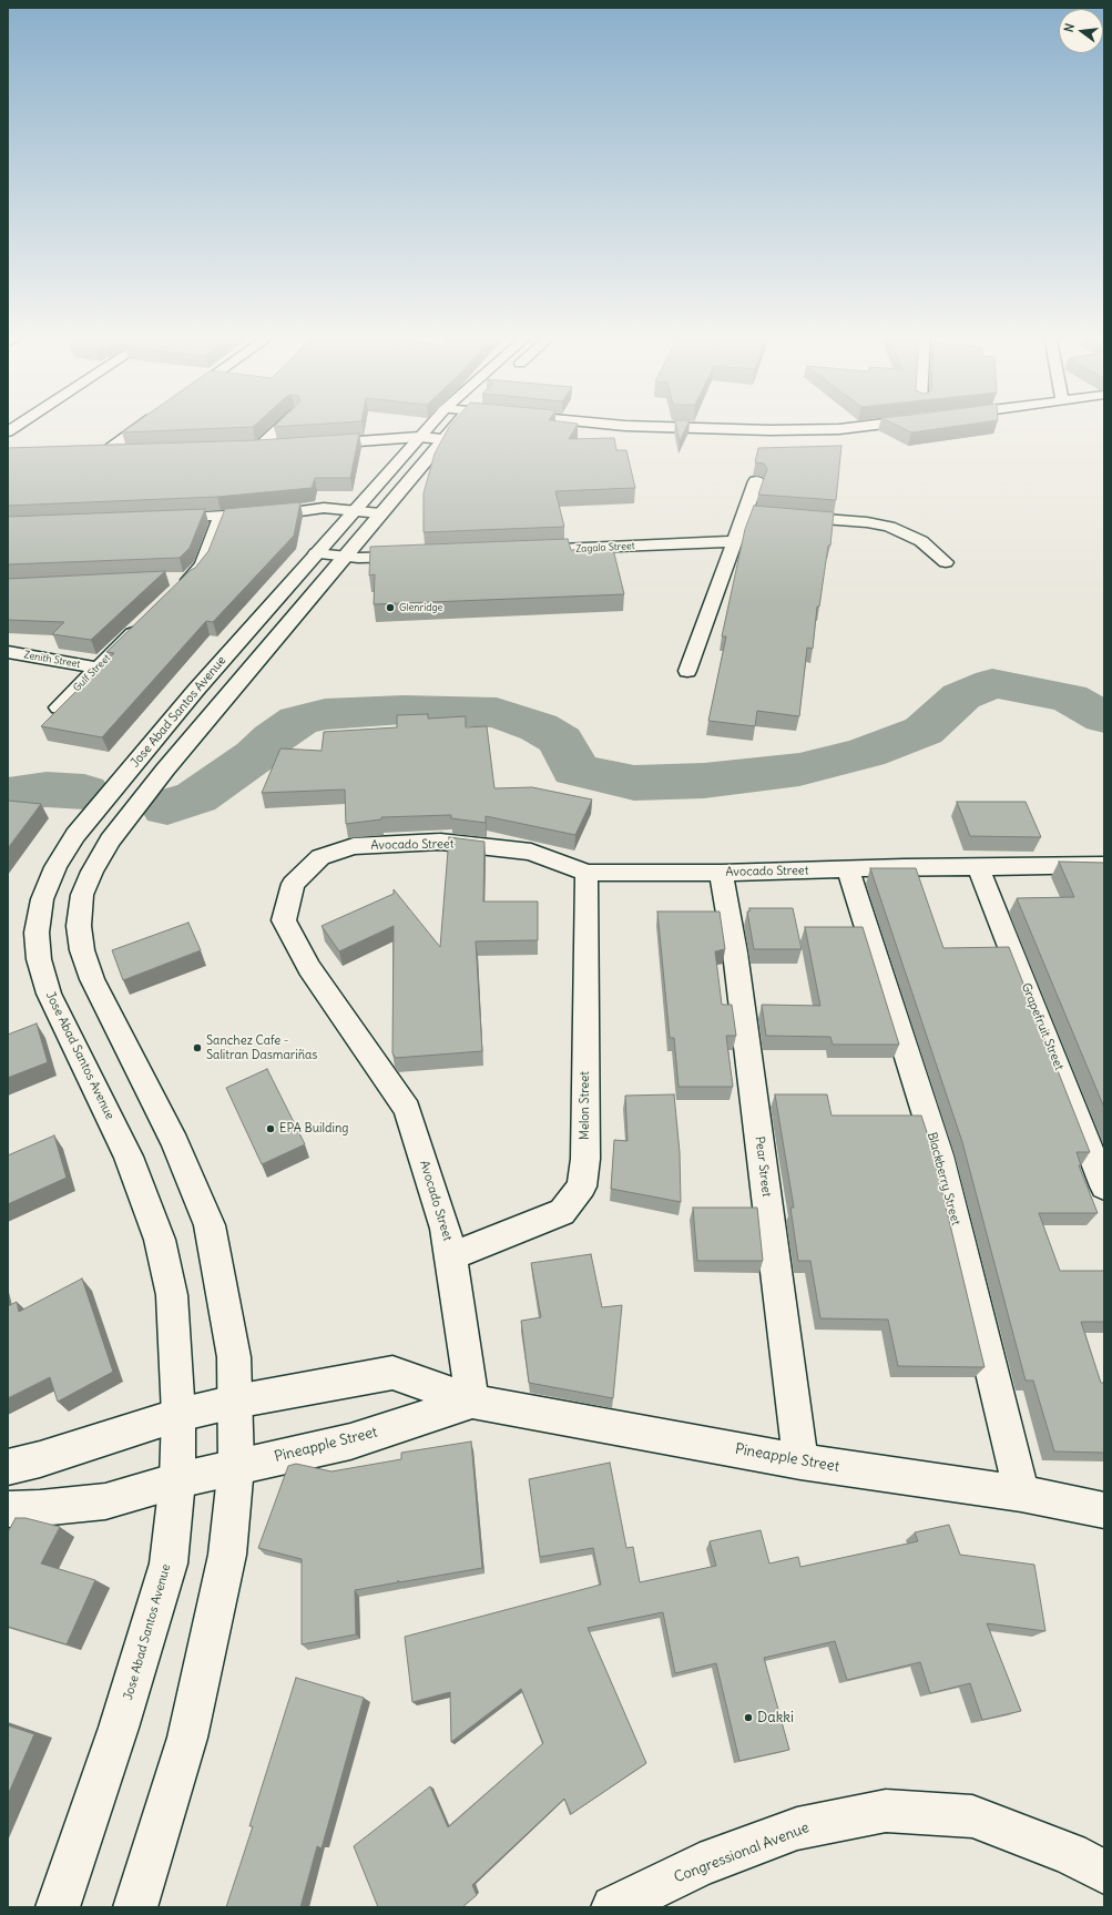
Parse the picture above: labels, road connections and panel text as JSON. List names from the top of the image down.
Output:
{
  "streets": {
    "street": [
      "Zagala Street",
      "Zenith Street",
      "Gulf Street",
      "Jose Abad Santos Avenue",
      "Avocado Street",
      "Grapefruit Street",
      "Melon Street",
      "Pear Street",
      "Blackberry Street",
      "Pineapple Street",
      "Congressional Avenue"
    ]
  },
  "crossings": [
    ["Zenith Street", "Gulf Street"],
    ["Jose Abad Santos Avenue", "Pineapple Street"],
    ["Avocado Street", "Grapefruit Street"],
    ["Avocado Street", "Melon Street"],
    ["Avocado Street", "Pear Street"],
    ["Avocado Street", "Blackberry Street"],
    ["Avocado Street", "Pineapple Street"],
    ["Pear Street", "Pineapple Street"],
    ["Blackberry Street", "Pineapple Street"]
  ],
  "places": [
    "Glenridge",
    "Sanchez Cafe - Salitran Dasmariñas",
    "EPA Building",
    "Dakki"
  ],
  "north": "left"
}
